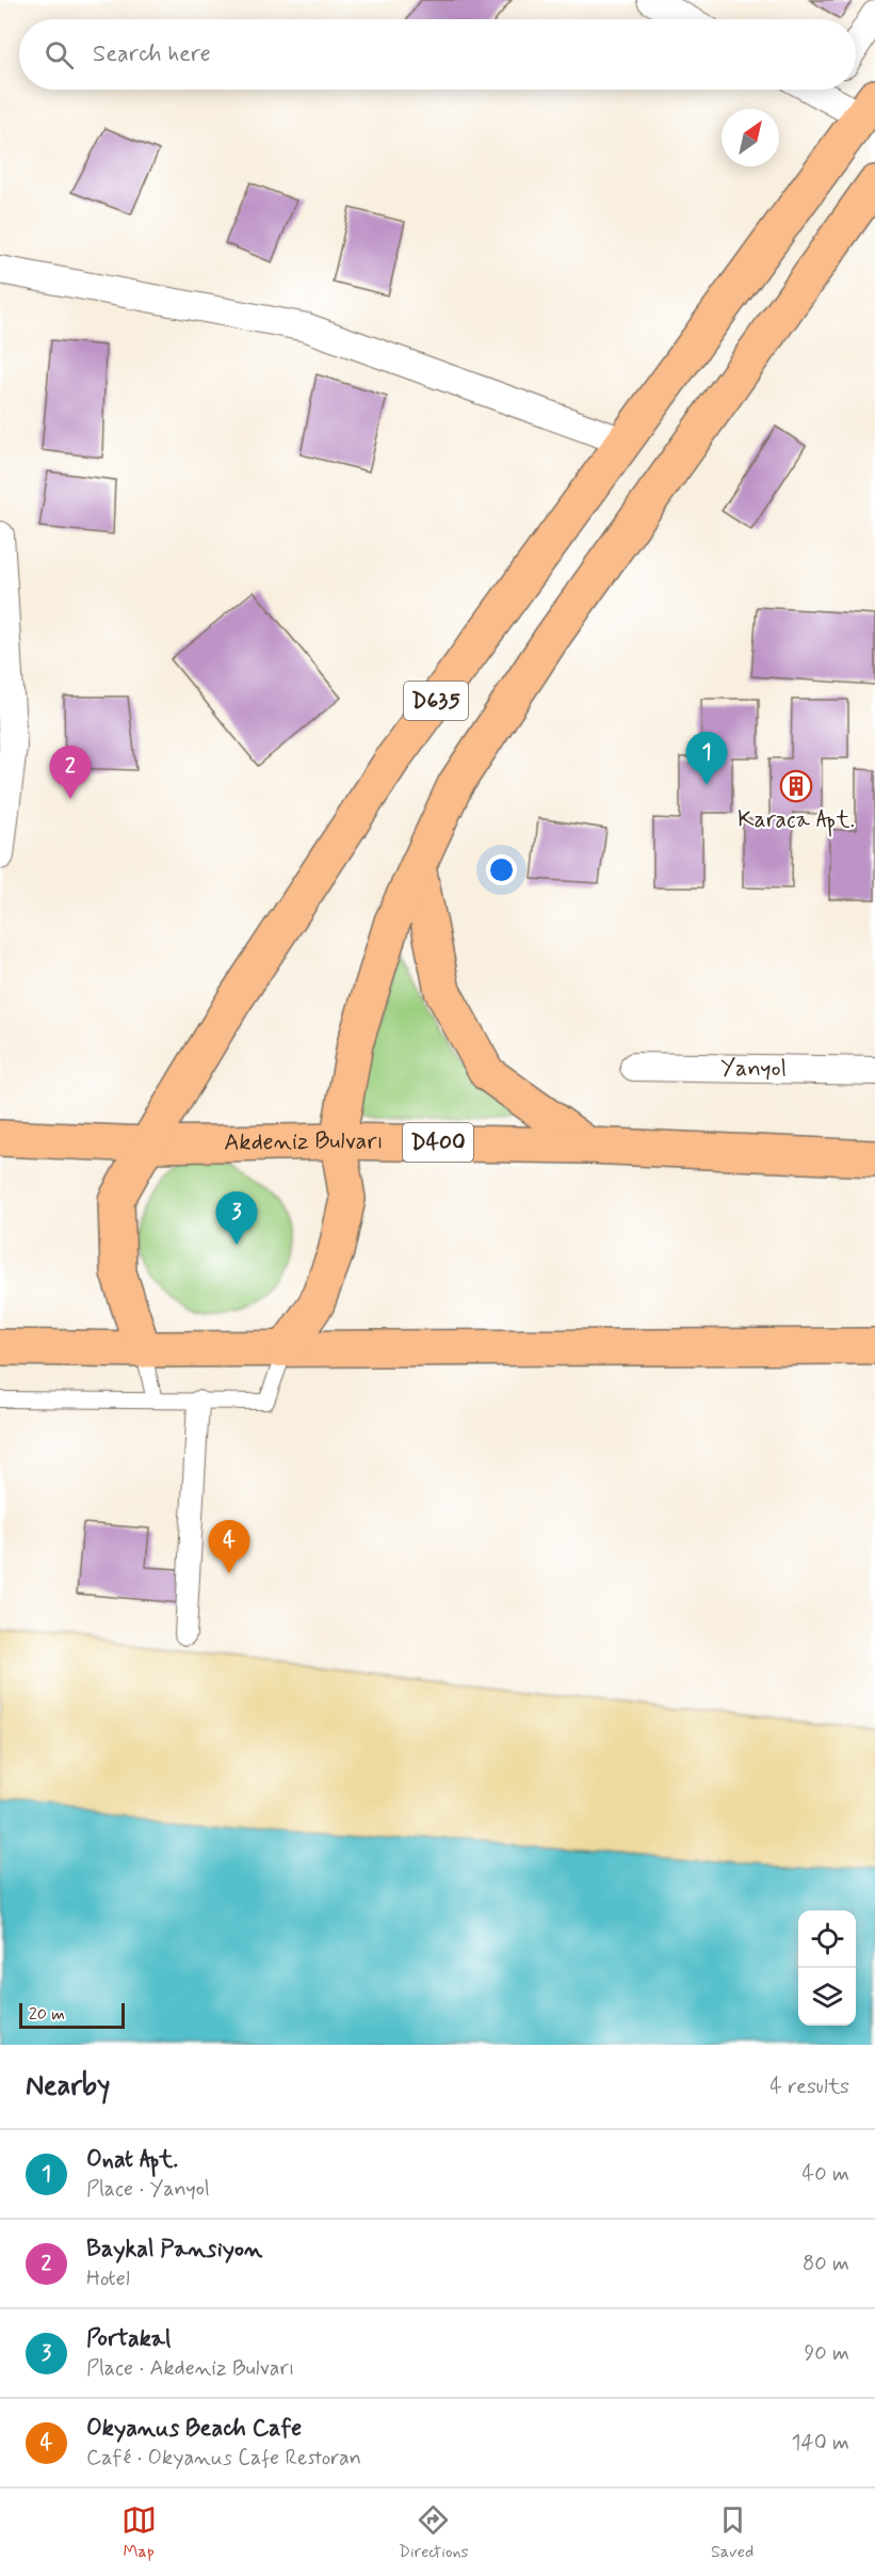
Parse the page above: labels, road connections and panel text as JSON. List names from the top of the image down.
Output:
{
  "streets": {
    "highway": ["D635", "Akdeniz Bulvarı", "D400"],
    "street": ["Yanyol"]
  },
  "crossings": [
    ["D635", "Akdeniz Bulvarı"]
  ],
  "places": {
    "building": ["Karaca Apt."]
  },
  "scale_bar": "20 m",
  "north": "top right",
  "page": {
    "search": "Search here",
    "pins": [
      "1",
      "2",
      "3",
      "4"
    ],
    "scale": "20 m",
    "heading": ["Nearby", "4 results"],
    "list": [
      {
        "mark": "1",
        "name": "Onat Apt.",
        "note": "Place · Yanyol",
        "value": "40 m"
      },
      {
        "mark": "2",
        "name": "Baykal Pansiyon",
        "note": "Hotel",
        "value": "80 m"
      },
      {
        "mark": "3",
        "name": "Portakal",
        "note": "Place · Akdeniz Bulvarı",
        "value": "90 m"
      },
      {
        "mark": "4",
        "name": "Okyanus Beach Cafe",
        "note": "Café · Okyanus Cafe Restoran",
        "value": "140 m"
      }
    ],
    "nav": ["Map", "Directions", "Saved"]
  }
}
